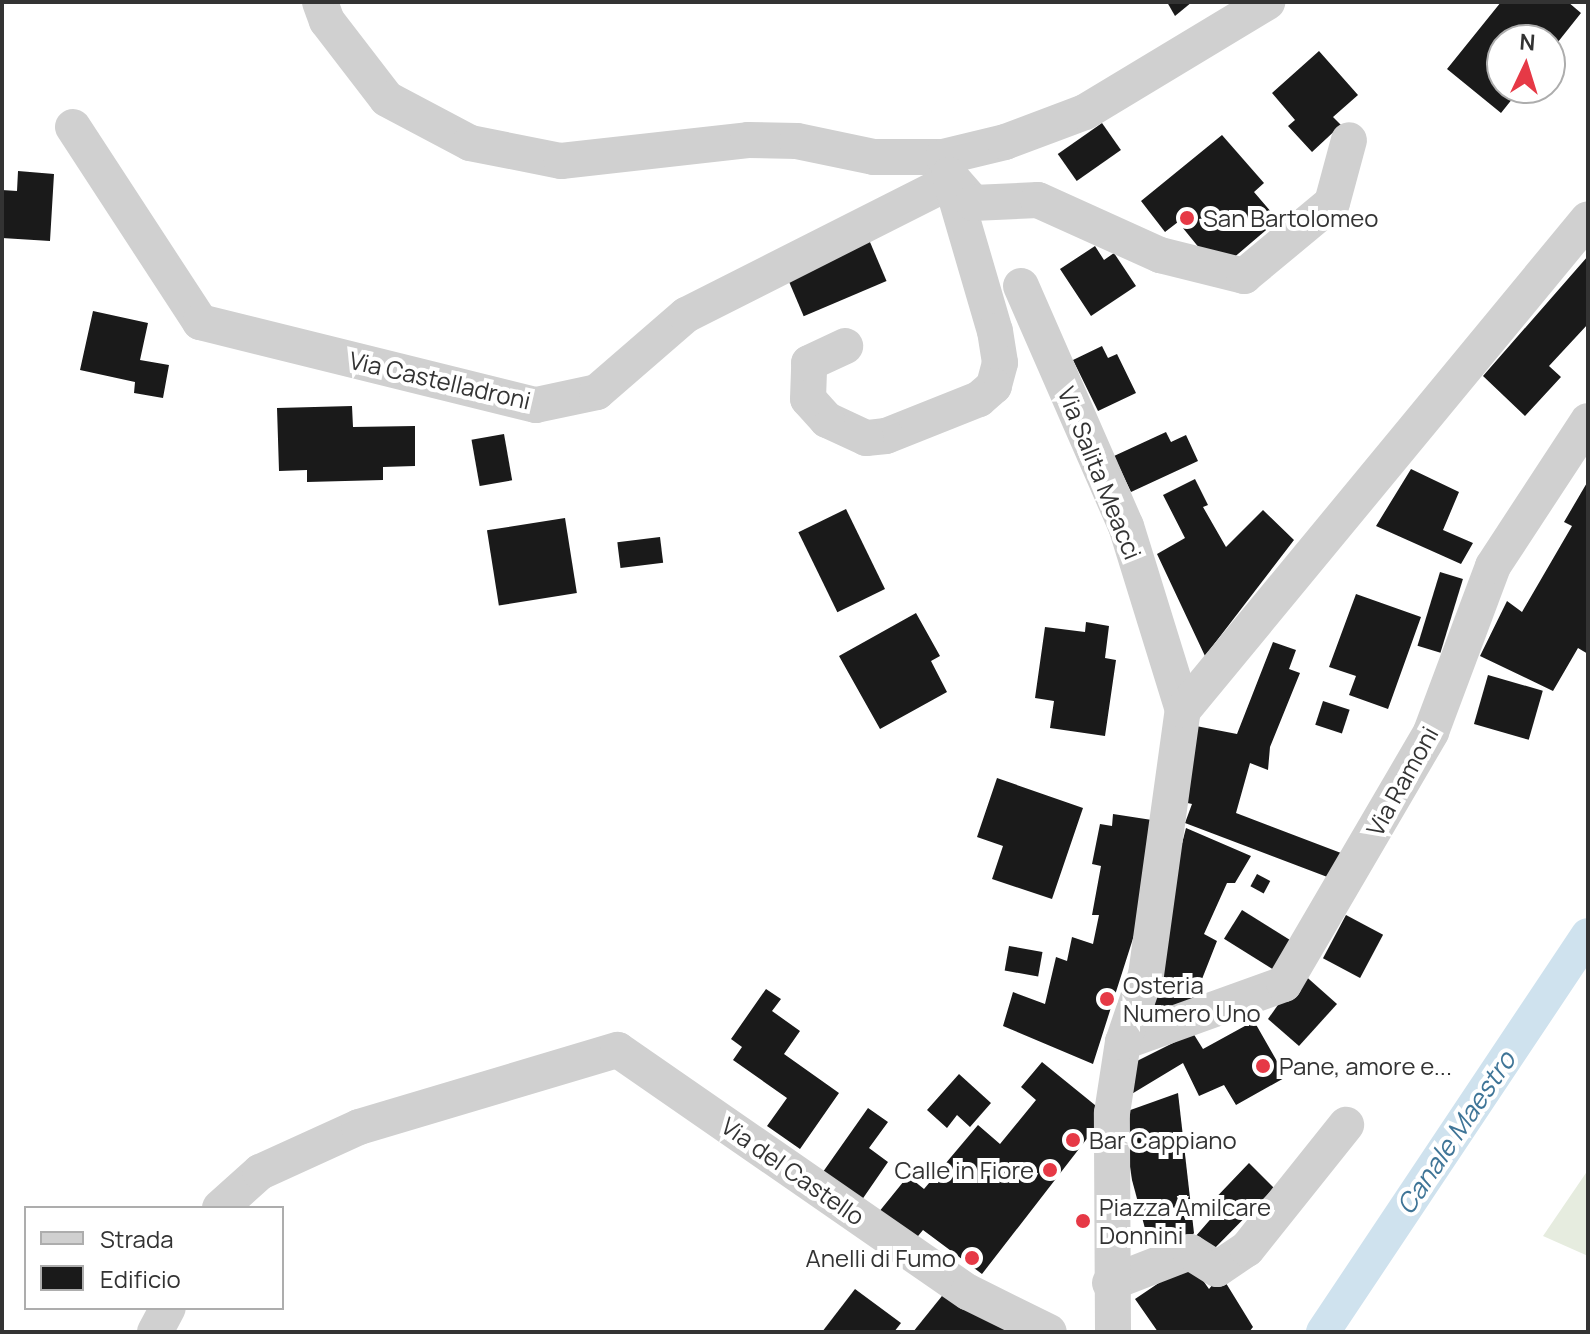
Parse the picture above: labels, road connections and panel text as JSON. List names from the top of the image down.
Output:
{
  "streets": {
    "street": [
      "Via Castelladroni",
      "Via Salita Meacci",
      "Via Ramoni",
      "Via del Castello"
    ]
  },
  "water": ["Canale Maestro"],
  "places": [
    "San Bartolomeo",
    "Osteria Numero Uno",
    "Pane, amore e...",
    "Bar Cappiano",
    "Calle in Fiore",
    "Piazza Amilcare Donnini",
    "Anelli di Fumo"
  ],
  "legend": ["Strada", "Edificio"],
  "north": "top"
}
